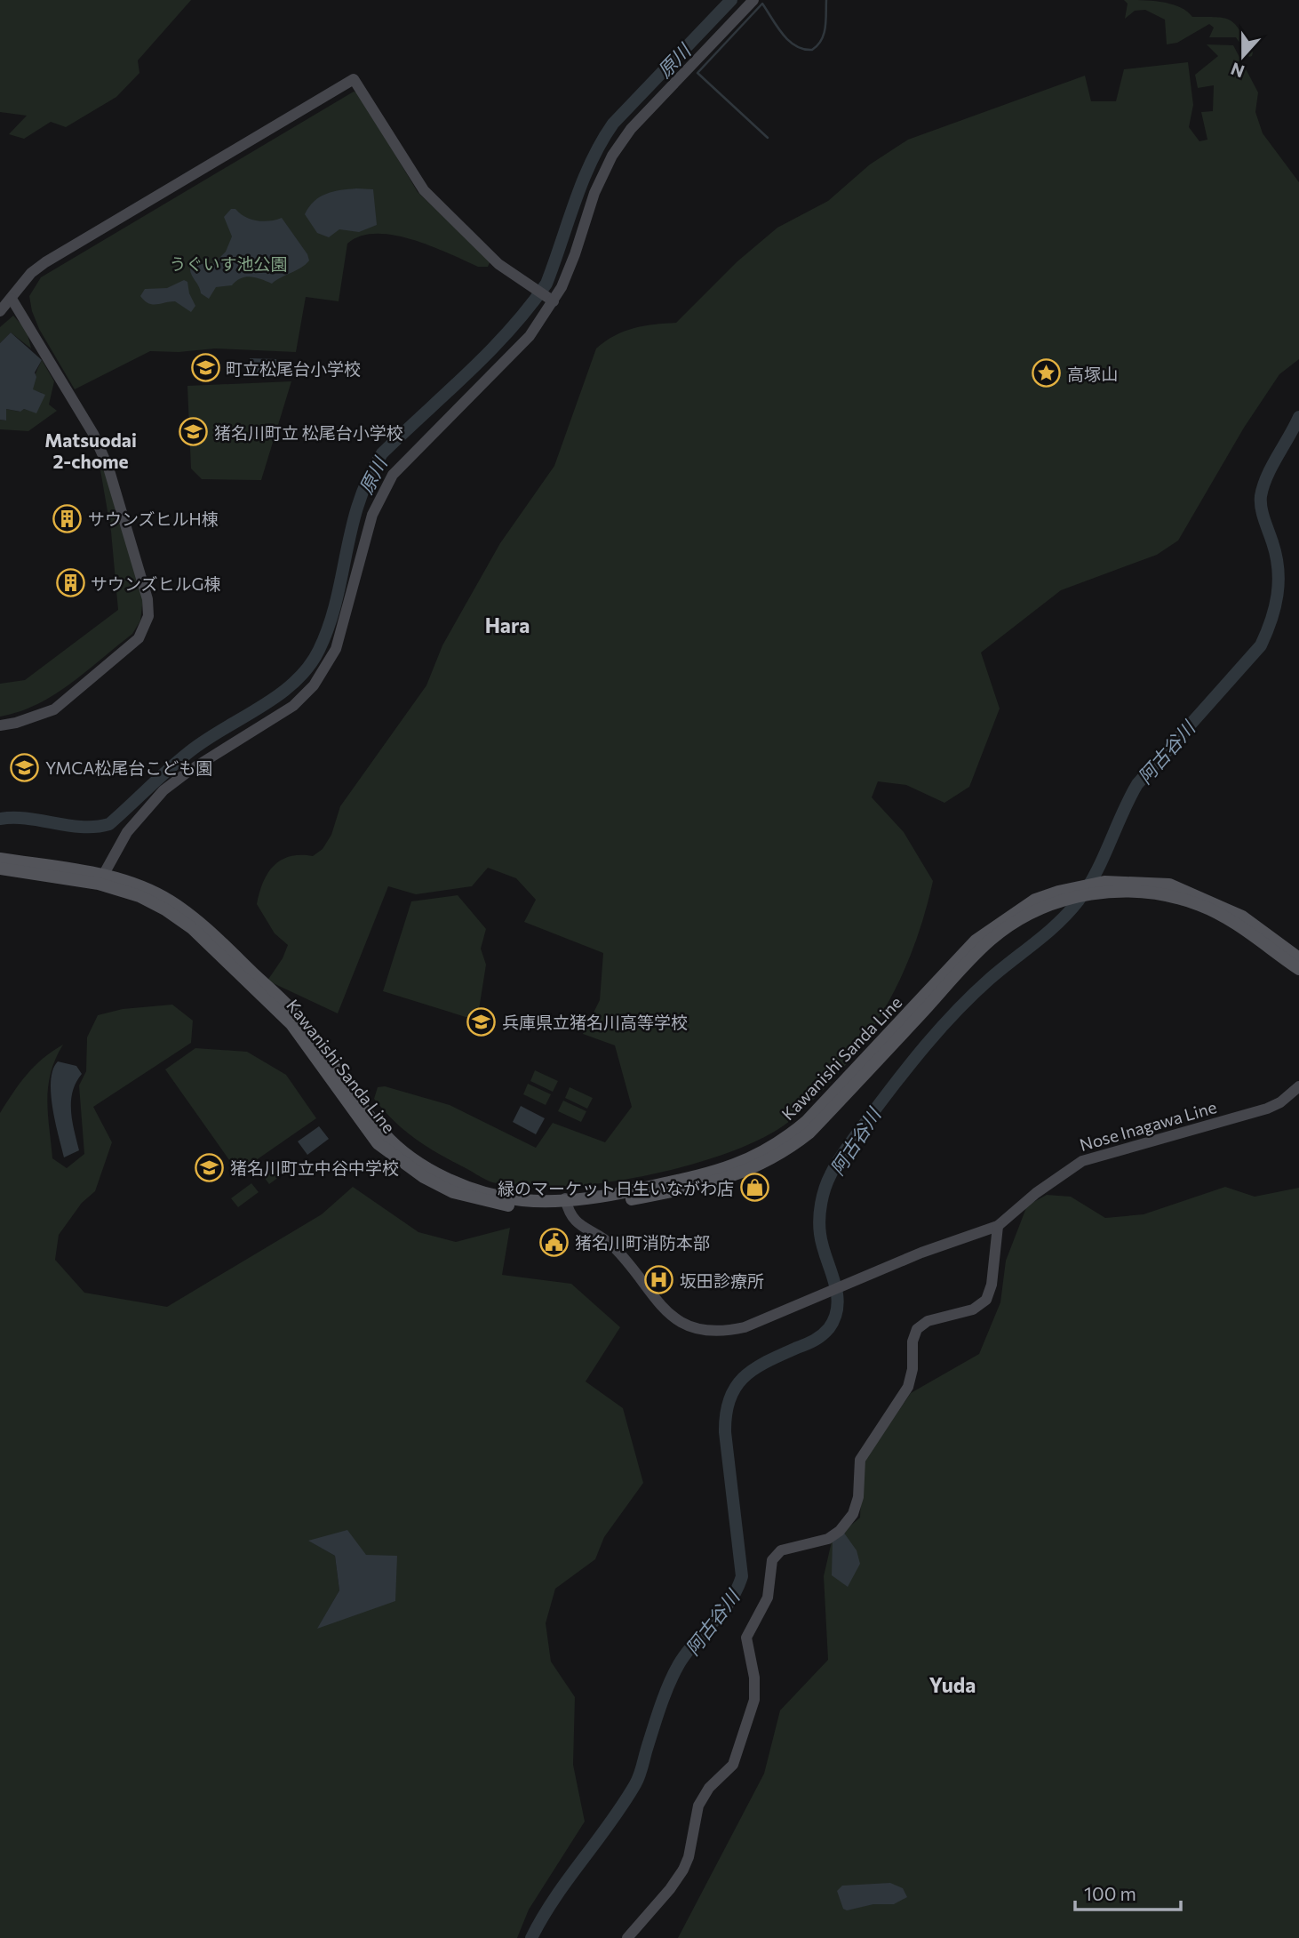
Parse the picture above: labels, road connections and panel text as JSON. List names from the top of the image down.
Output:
{
  "streets": {
    "main road": ["Kawanishi Sanda Line"],
    "street": ["Nose Inagawa Line"]
  },
  "districts": ["Matsuodai 2-chome", "Hara", "Yuda"],
  "water": ["原川", "阿古谷川"],
  "parks": ["うぐいす池公園"],
  "places": {
    "school or university": [
      "町立松尾台小学校",
      "猪名川町立 松尾台小学校",
      "YMCA松尾台こども園",
      "兵庫県立猪名川高等学校",
      "猪名川町立中谷中学校"
    ],
    "place": ["高塚山"],
    "building": ["サウンズヒルH棟", "サウンズヒルG棟"],
    "shop": ["緑のマーケット日生いながわ店"],
    "public building": ["猪名川町消防本部"],
    "hospital": ["坂田診療所"]
  },
  "scale_bar": "100 m",
  "north": "bottom"
}
